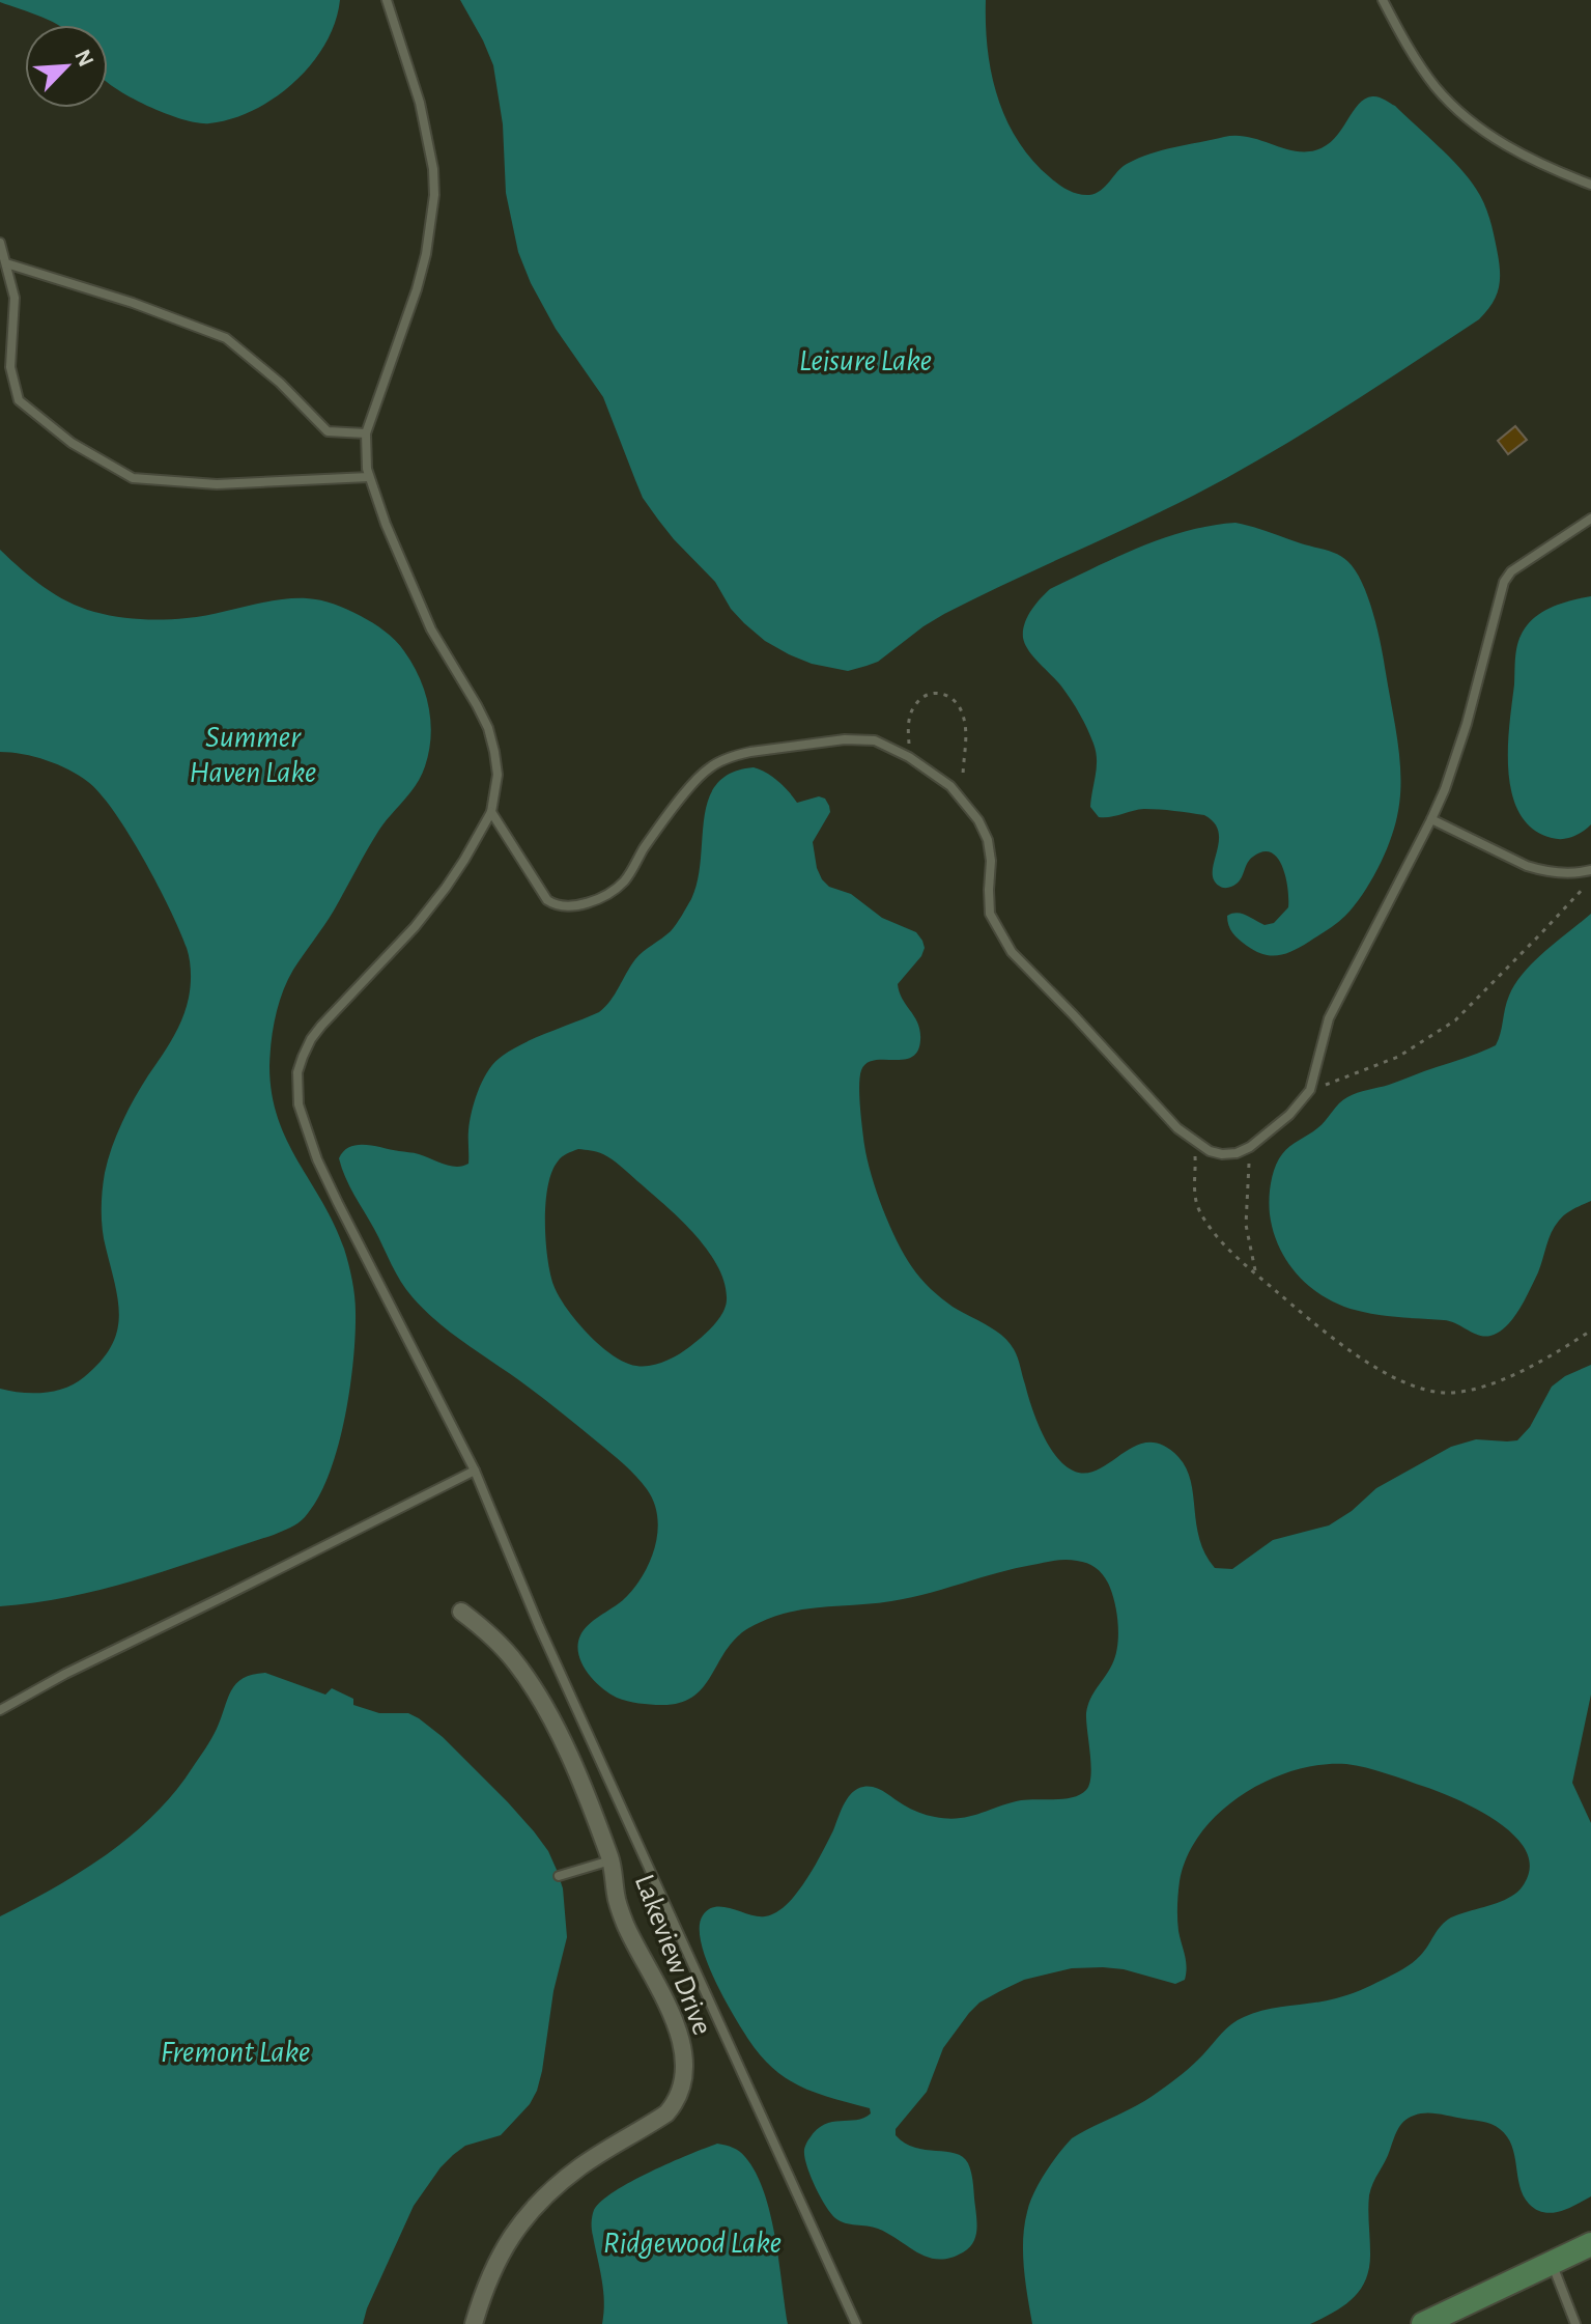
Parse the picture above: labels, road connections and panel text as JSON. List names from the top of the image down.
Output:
{
  "streets": {
    "street": ["Lakeview Drive"]
  },
  "water": [
    "Leisure Lake",
    "Summer Haven Lake",
    "Fremont Lake",
    "Ridgewood Lake"
  ],
  "north": "top right"
}
